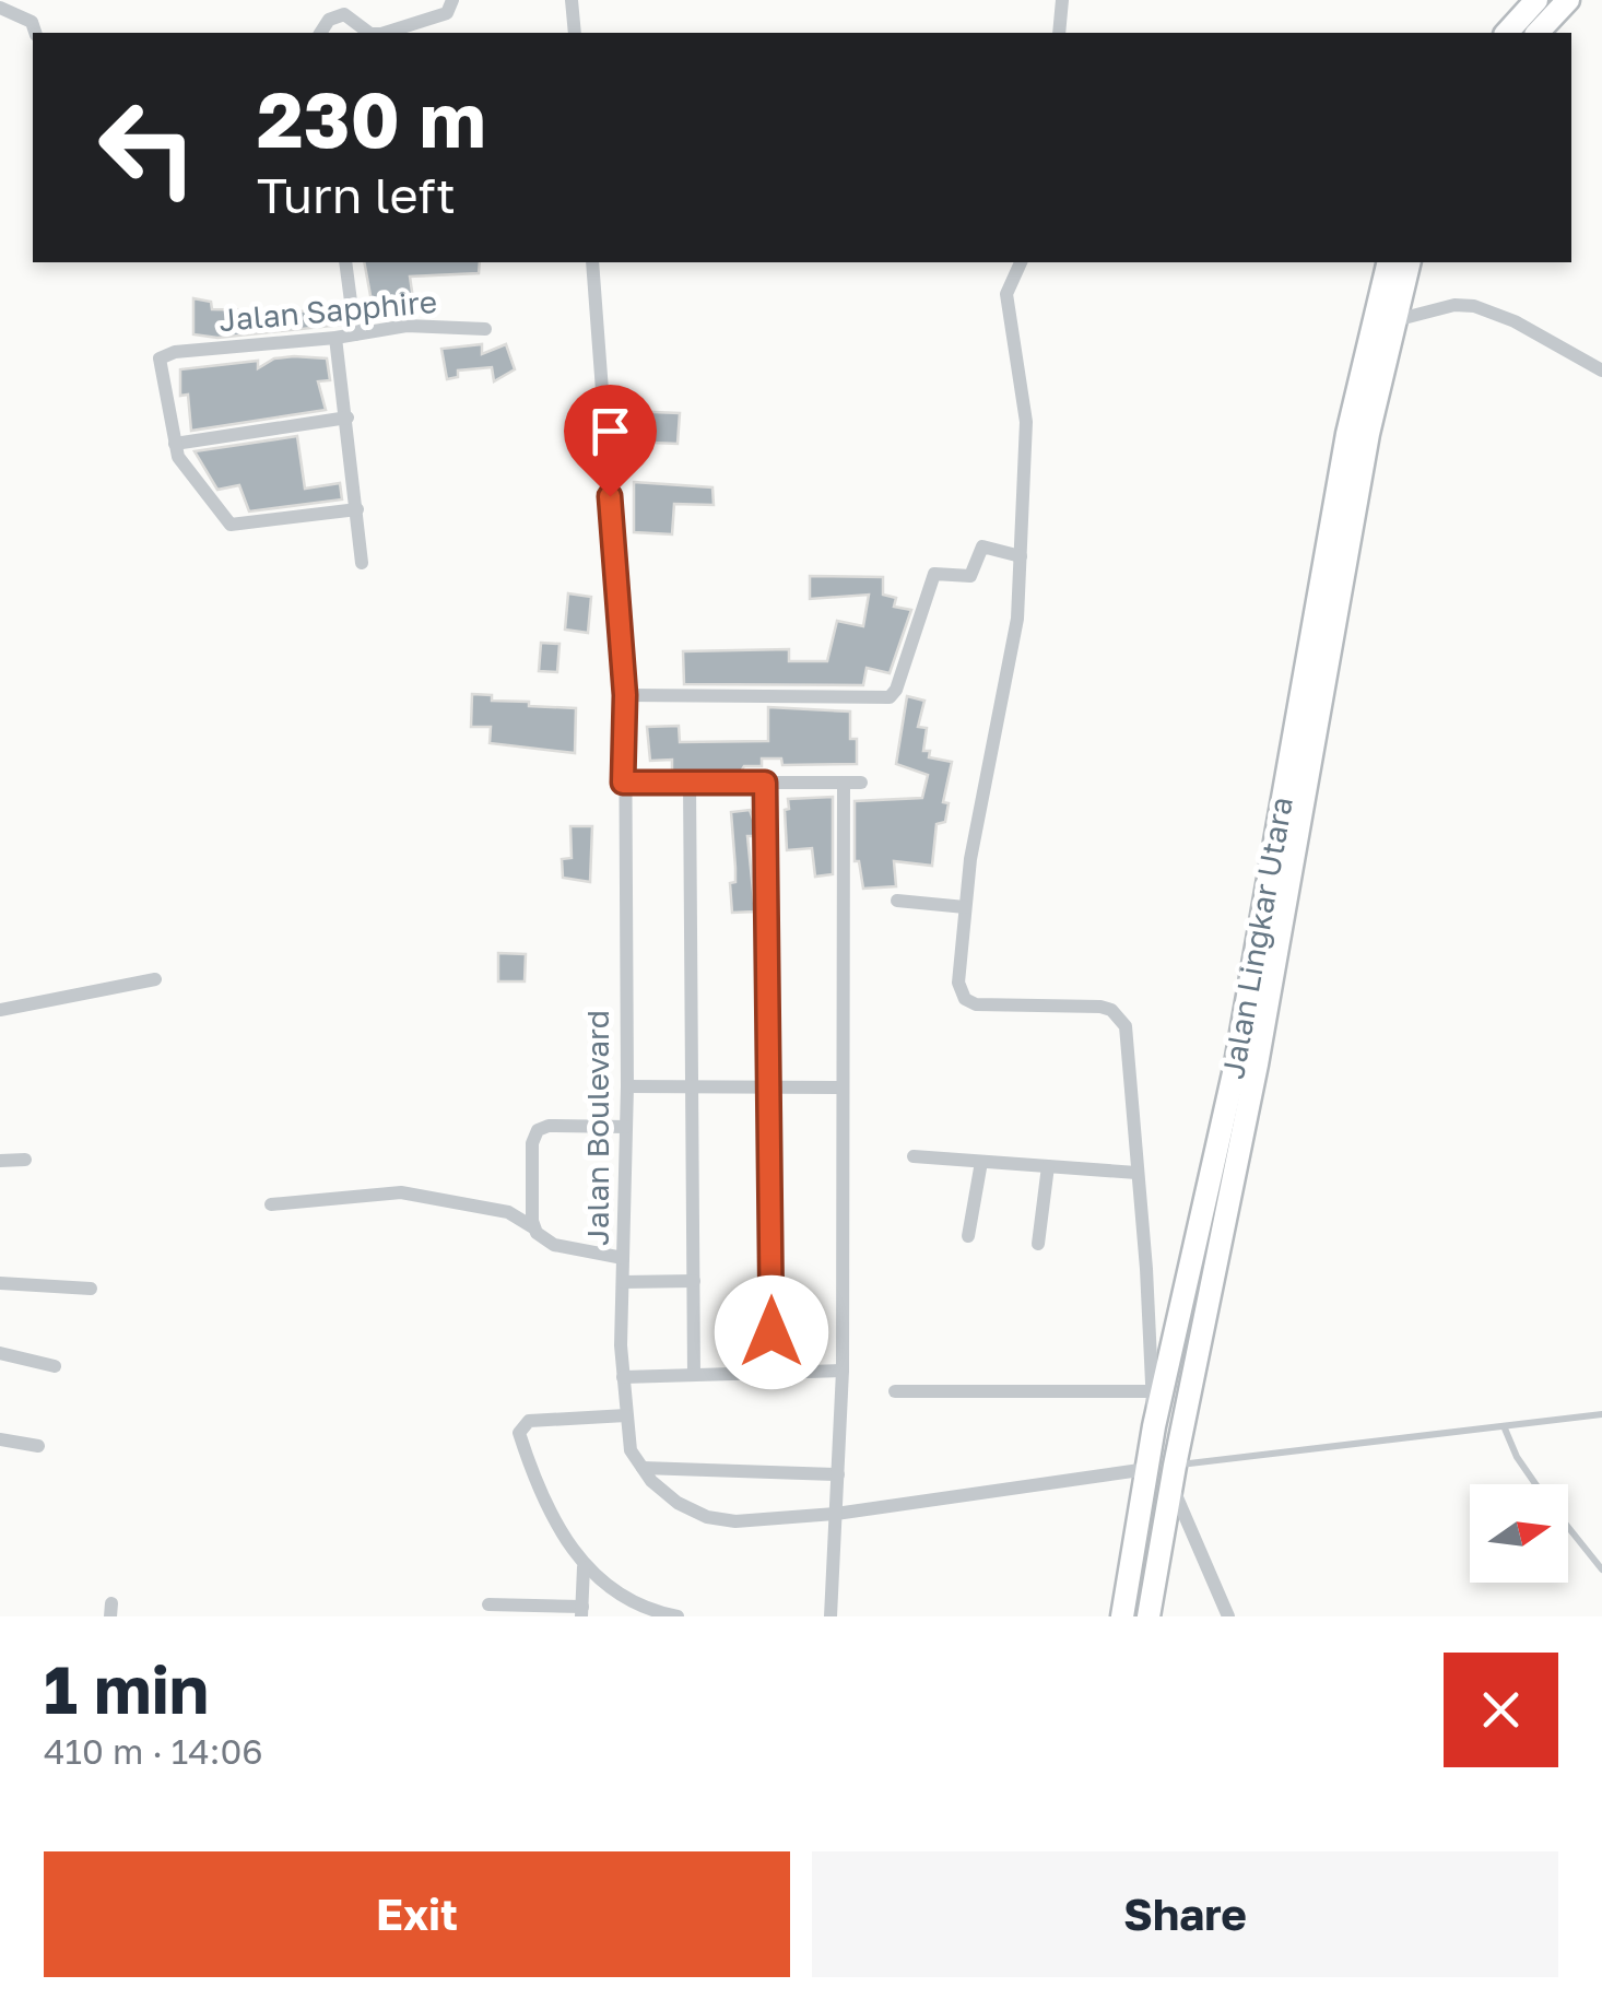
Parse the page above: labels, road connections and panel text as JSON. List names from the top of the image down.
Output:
{
  "streets": {
    "main road": ["Jalan Lingkar Utara"],
    "street": ["Jalan Sapphire", "Jalan Boulevard"]
  },
  "crossings": [
    ["Jalan Lingkar Utara", "Jalan Boulevard"]
  ],
  "north": "right",
  "page": {
    "turn": ["230 m", "Turn left"],
    "heading": ["1 min", "410 m · 14:06"],
    "buttons": ["Exit", "Share"]
  }
}
